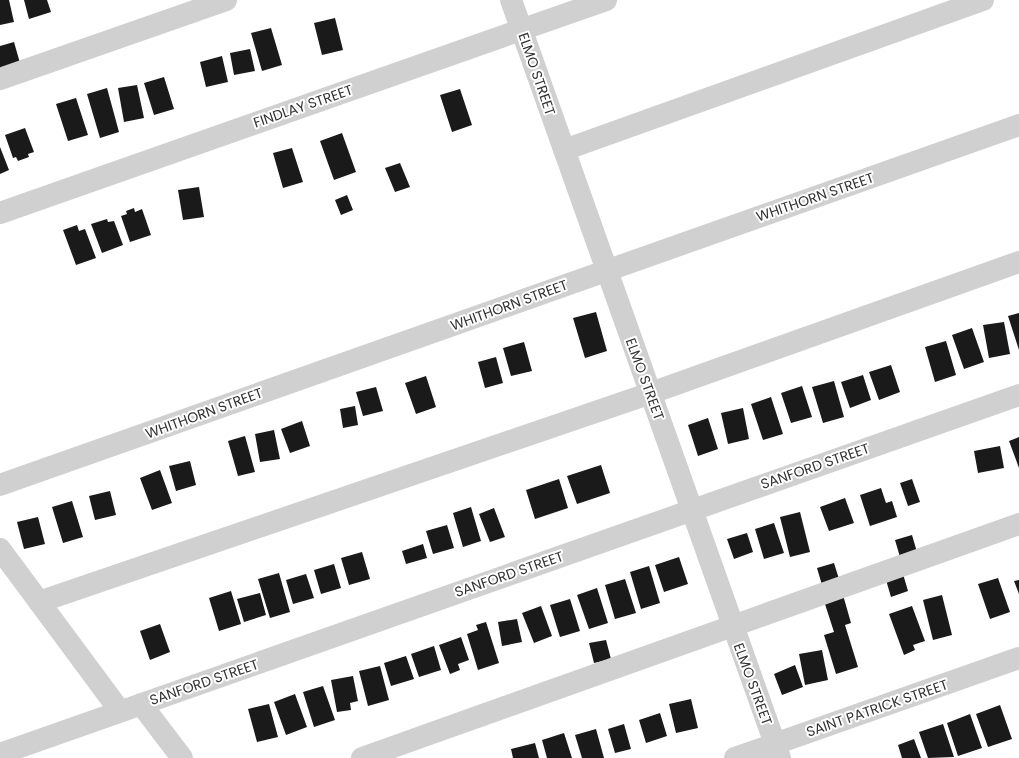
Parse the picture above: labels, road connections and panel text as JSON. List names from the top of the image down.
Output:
{
  "streets": {
    "street": [
      "ELMO STREET",
      "FINDLAY STREET",
      "WHITHORN STREET",
      "SANFORD STREET",
      "SAINT PATRICK STREET"
    ]
  },
  "crossings": [
    ["ELMO STREET", "FINDLAY STREET"],
    ["ELMO STREET", "WHITHORN STREET"],
    ["ELMO STREET", "SANFORD STREET"],
    ["ELMO STREET", "SAINT PATRICK STREET"]
  ]
}
